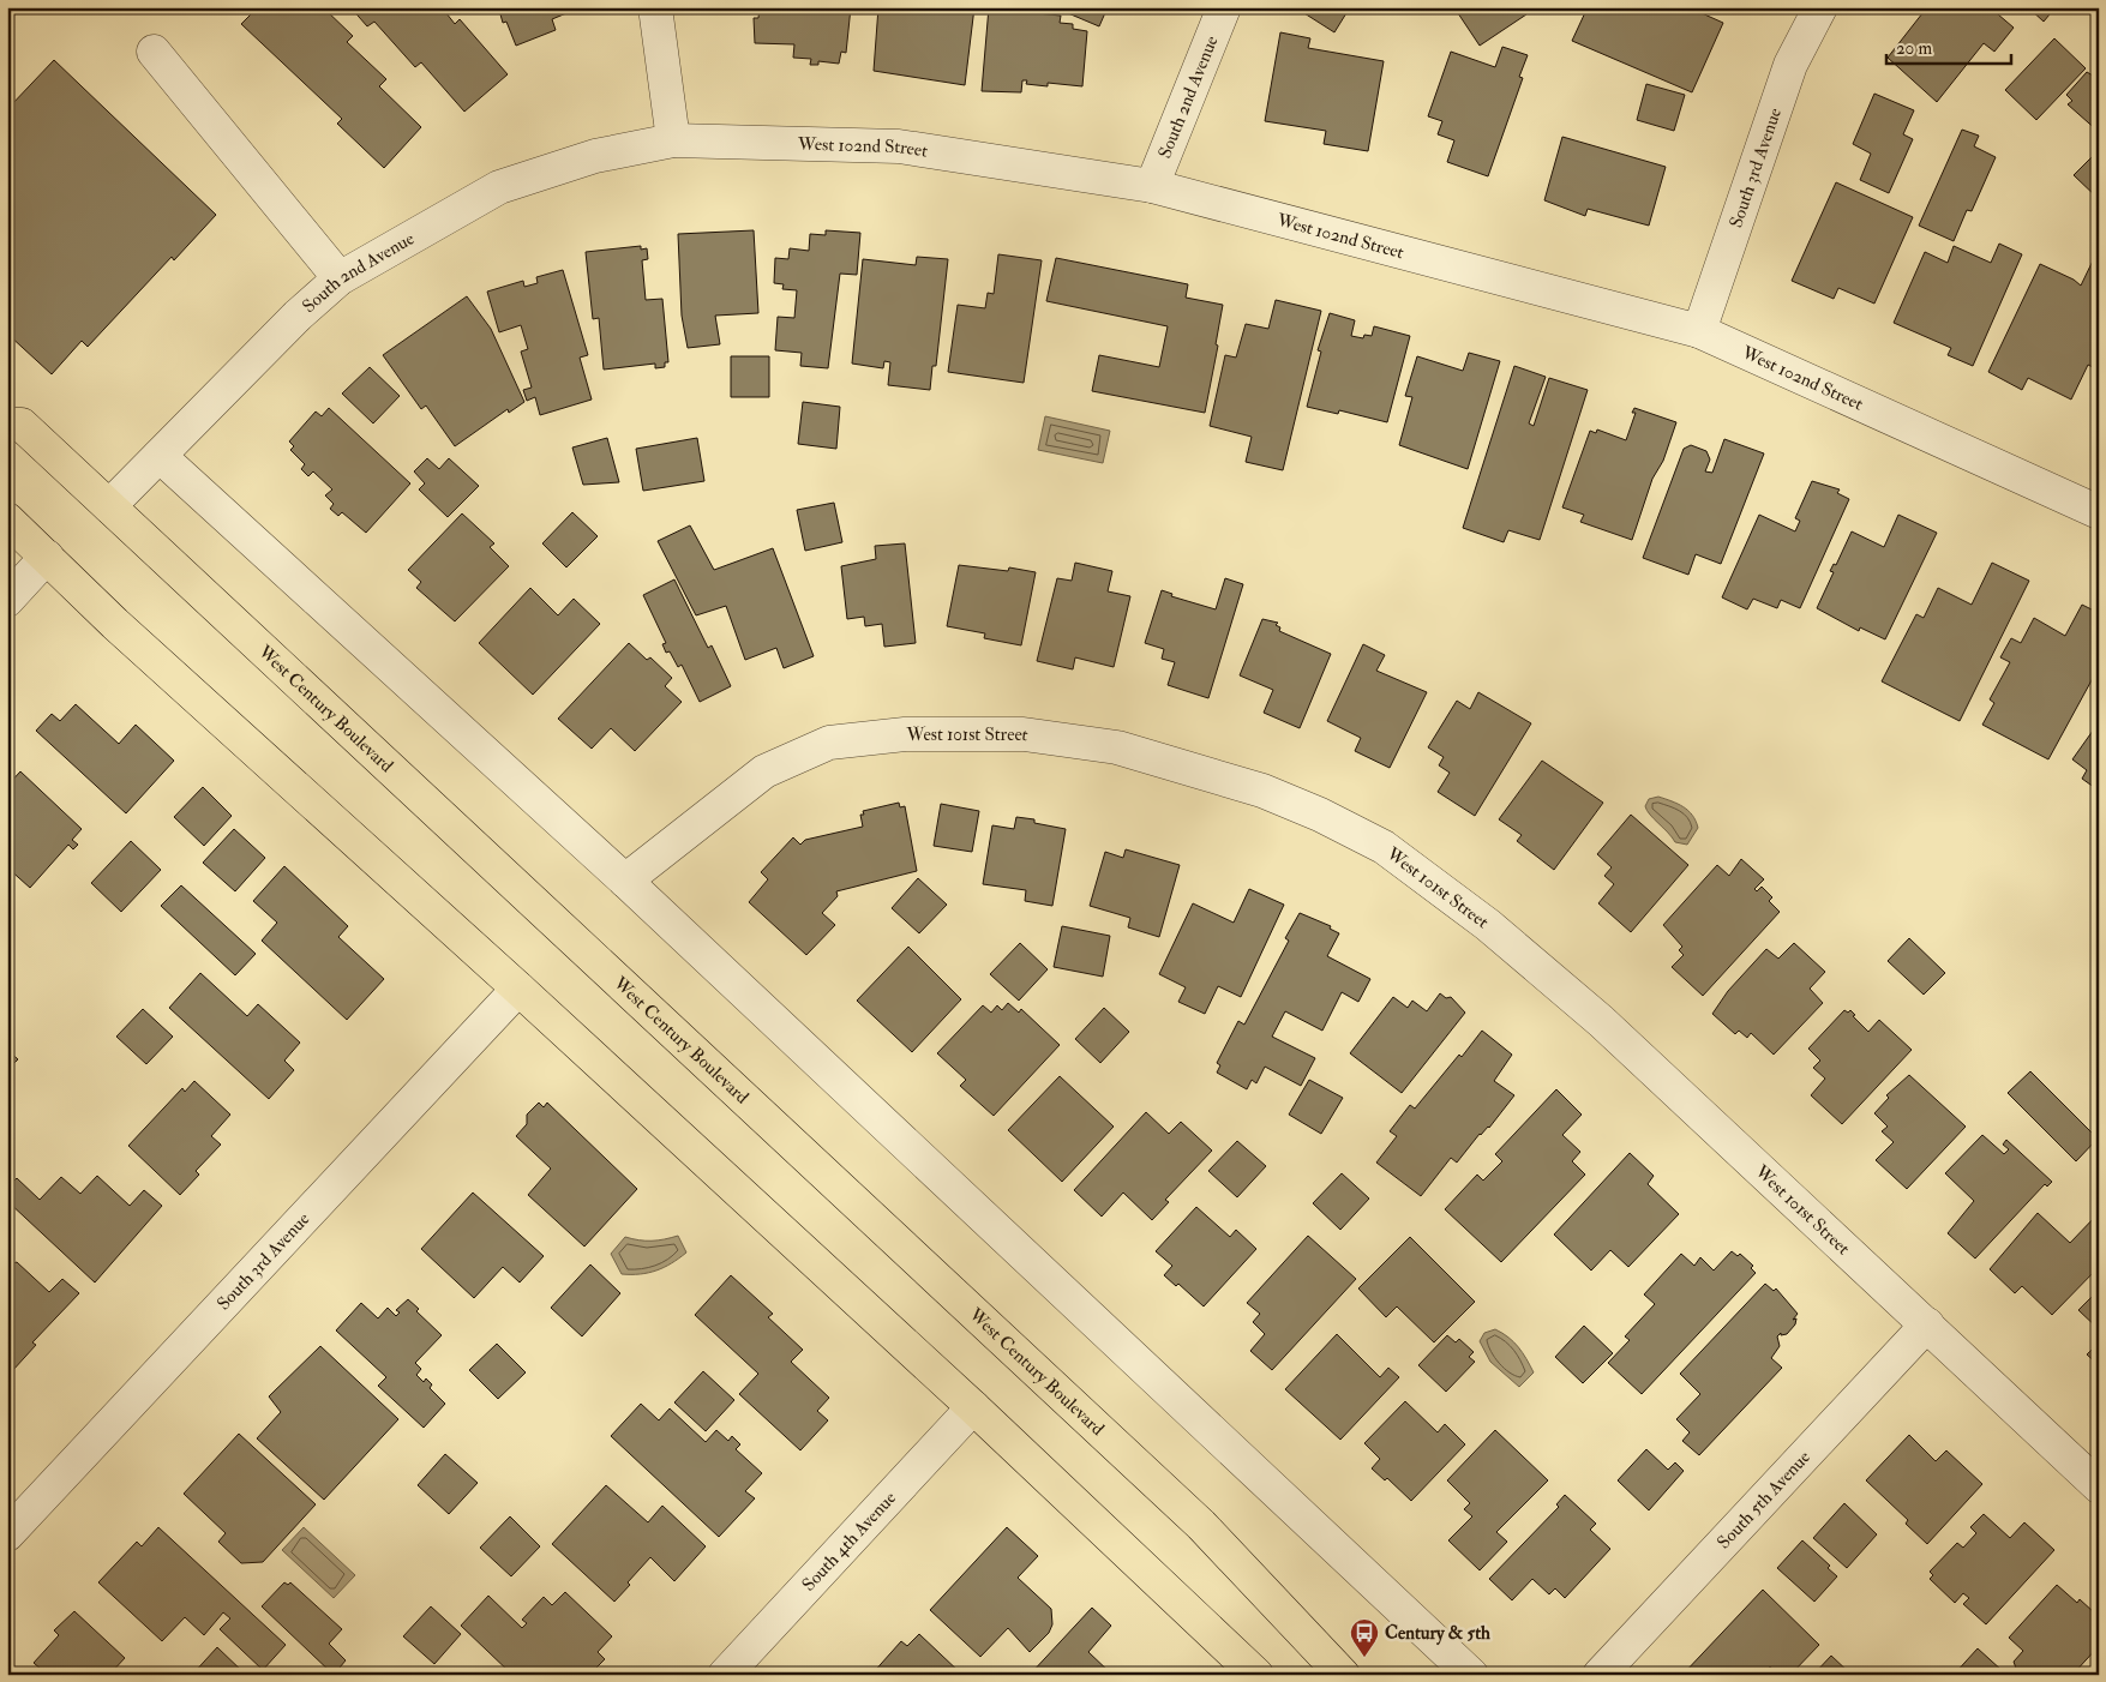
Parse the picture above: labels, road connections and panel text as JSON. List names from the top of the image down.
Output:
{
  "streets": {
    "main road": ["West Century Boulevard"],
    "street": [
      "South 2nd Avenue",
      "West 102nd Street",
      "South 3rd Avenue",
      "West 101st Street",
      "South 5th Avenue",
      "South 4th Avenue"
    ]
  },
  "crossings": [
    ["South 2nd Avenue", "West 102nd Street"],
    ["South 2nd Avenue", "West Century Boulevard"],
    ["West 102nd Street", "South 3rd Avenue"],
    ["West 101st Street", "South 5th Avenue"]
  ],
  "places": {
    "bus stop": ["Century & 5th"]
  },
  "scale_bar": "20 m"
}
